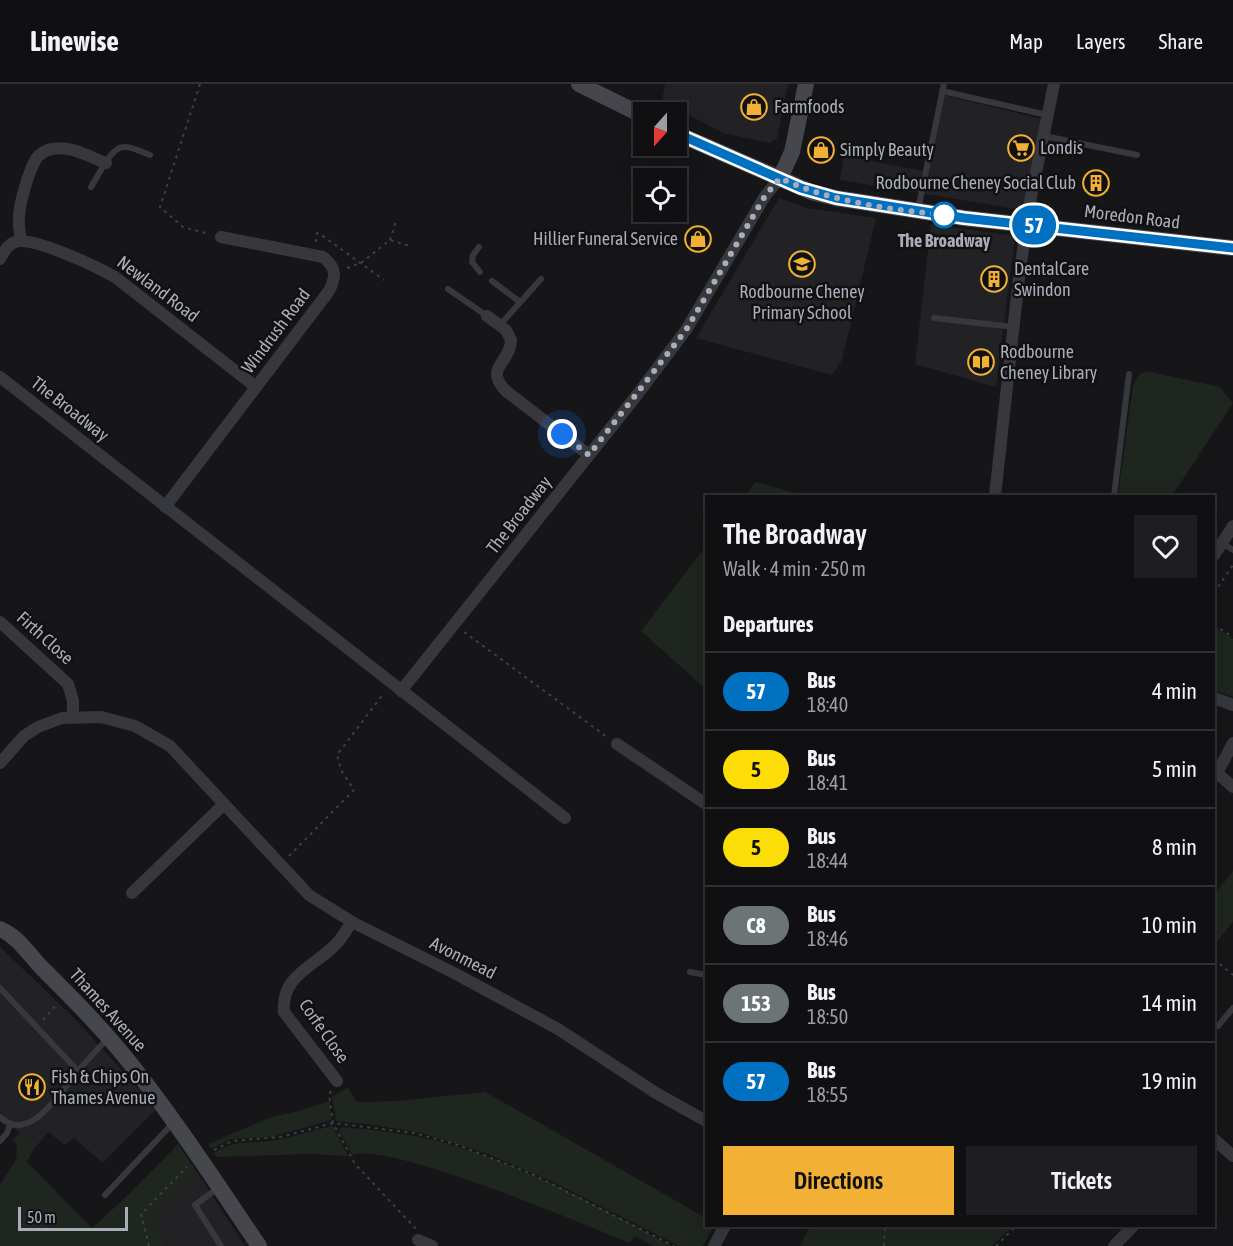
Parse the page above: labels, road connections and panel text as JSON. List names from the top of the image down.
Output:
{
  "streets": {
    "street": [
      "Moredon Road",
      "Newland Road",
      "Windrush Road",
      "The Broadway",
      "Firth Close",
      "Avonmead",
      "Thames Avenue",
      "Corfe Close"
    ]
  },
  "crossings": [
    ["Moredon Road", "The Broadway"],
    ["Newland Road", "Windrush Road"],
    ["Windrush Road", "The Broadway"],
    ["Firth Close", "Avonmead"],
    ["Avonmead", "Corfe Close"]
  ],
  "places": {
    "shop": ["Farmfoods", "Simply Beauty", "Hillier Funeral Service"],
    "supermarket": ["Londis"],
    "building": ["Rodbourne Cheney Social Club", "DentalCare Swindon"],
    "other": ["The Broadway"],
    "school or university": ["Rodbourne Cheney Primary School"],
    "library": ["Rodbourne Cheney Library"],
    "restaurant": ["Fish & Chips On Thames Avenue"]
  },
  "lines": ["bus line 57"],
  "scale_bar": "50 m",
  "north": "bottom",
  "page": {
    "header": "Linewise",
    "nav": ["Map", "Layers", "Share"],
    "on_map": "57",
    "heading": [
      ["The Broadway", "Walk · 4 min · 250 m"],
      "Departures"
    ],
    "list": [
      {
        "mark": "57",
        "name": "Bus",
        "note": "18:40",
        "value": "4 min"
      },
      {
        "mark": "5",
        "name": "Bus",
        "note": "18:41",
        "value": "5 min"
      },
      {
        "mark": "5",
        "name": "Bus",
        "note": "18:44",
        "value": "8 min"
      },
      {
        "mark": "C8",
        "name": "Bus",
        "note": "18:46",
        "value": "10 min"
      },
      {
        "mark": "153",
        "name": "Bus",
        "note": "18:50",
        "value": "14 min"
      },
      {
        "mark": "57",
        "name": "Bus",
        "note": "18:55",
        "value": "19 min"
      }
    ],
    "buttons": ["Directions", "Tickets"],
    "scale": "50 m"
  }
}
